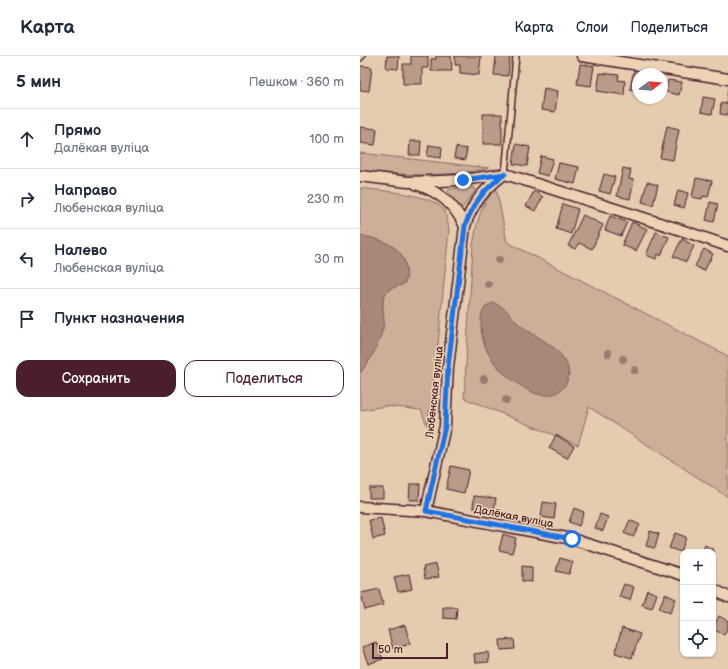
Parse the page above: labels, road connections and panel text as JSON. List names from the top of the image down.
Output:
{
  "streets": {
    "street": ["Любенская вуліца", "Далёкая вуліца"]
  },
  "crossings": [
    ["Любенская вуліца", "Далёкая вуліца"]
  ],
  "scale_bar": "50 m",
  "north": "right",
  "page": {
    "header": "Карта",
    "nav": ["Карта", "Слои", "Поделиться"],
    "heading": ["5 мин", "Пешком · 360 m"],
    "list": [
      ["Прямо", "Далёкая вуліца", "100 m"],
      ["Направо", "Любенская вуліца", "230 m"],
      ["Налево", "Любенская вуліца", "30 m"],
      "Пункт назначения"
    ],
    "buttons": ["Сохранить", "Поделиться"],
    "map_buttons": ["+", "−"],
    "scale": "50 m"
  }
}
